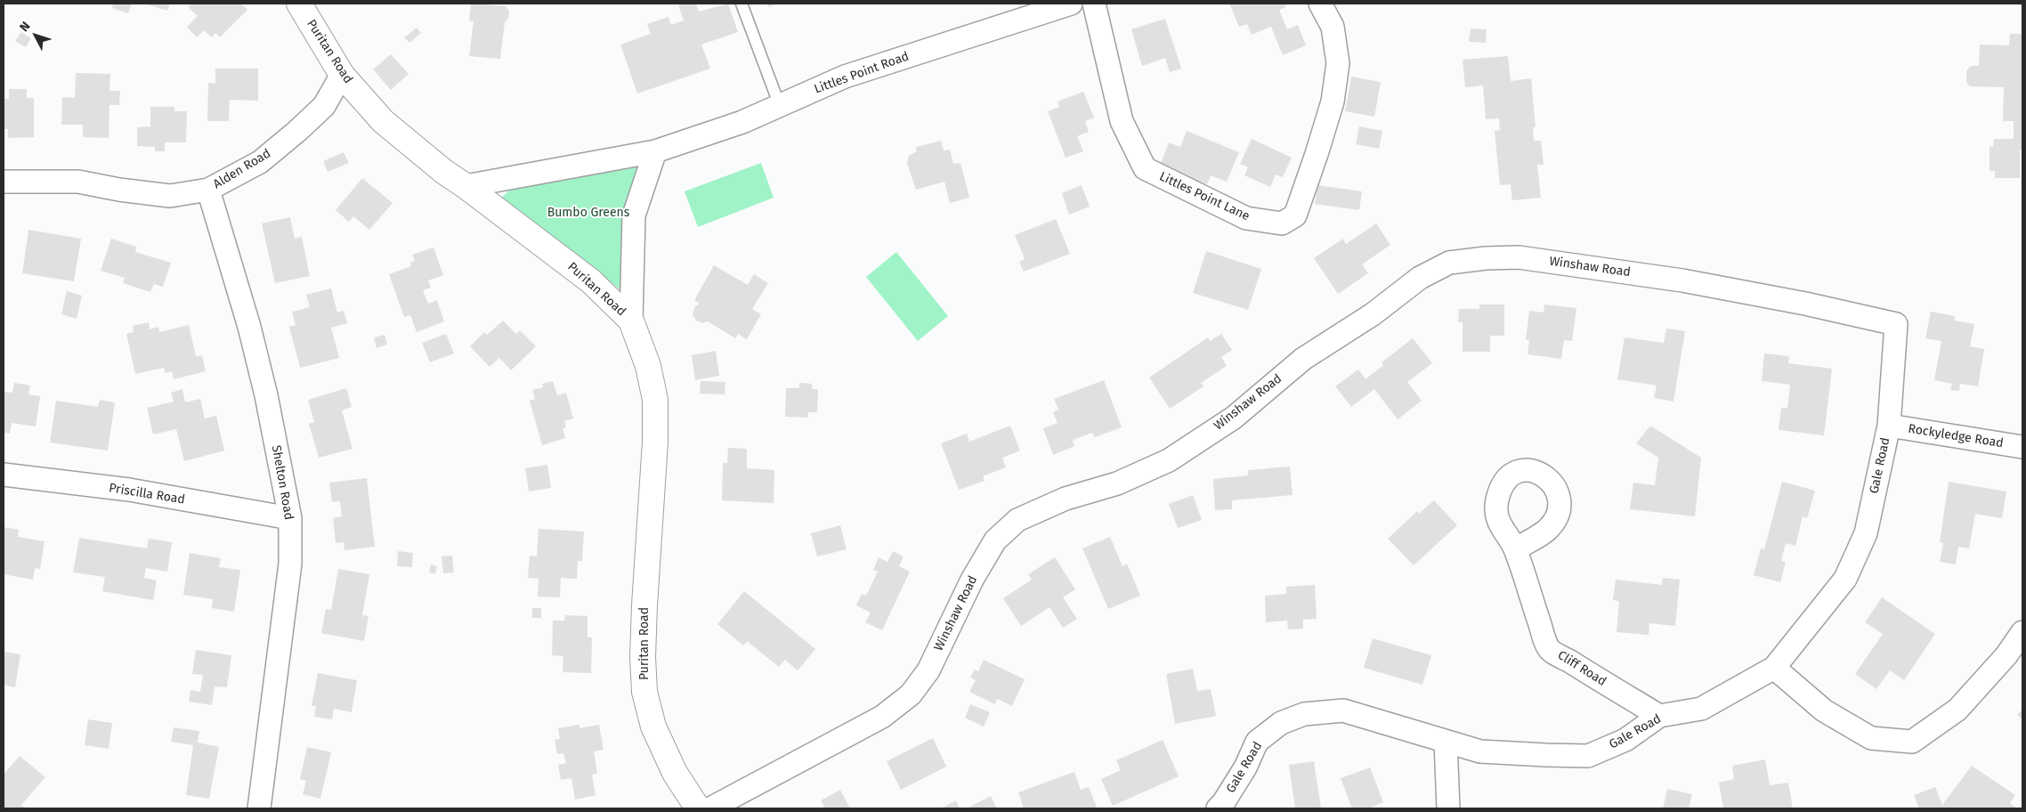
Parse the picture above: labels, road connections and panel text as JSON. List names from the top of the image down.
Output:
{
  "streets": {
    "street": [
      "Puritan Road",
      "Littles Point Road",
      "Alden Road",
      "Littles Point Lane",
      "Winshaw Road",
      "Rockyledge Road",
      "Gale Road",
      "Shelton Road",
      "Priscilla Road",
      "Cliff Road"
    ]
  },
  "crossings": [
    ["Puritan Road", "Littles Point Road"],
    ["Puritan Road", "Alden Road"],
    ["Alden Road", "Shelton Road"],
    ["Winshaw Road", "Gale Road"],
    ["Rockyledge Road", "Gale Road"],
    ["Gale Road", "Cliff Road"],
    ["Shelton Road", "Priscilla Road"]
  ],
  "parks": ["Bumbo Greens"],
  "north": "top left"
}
